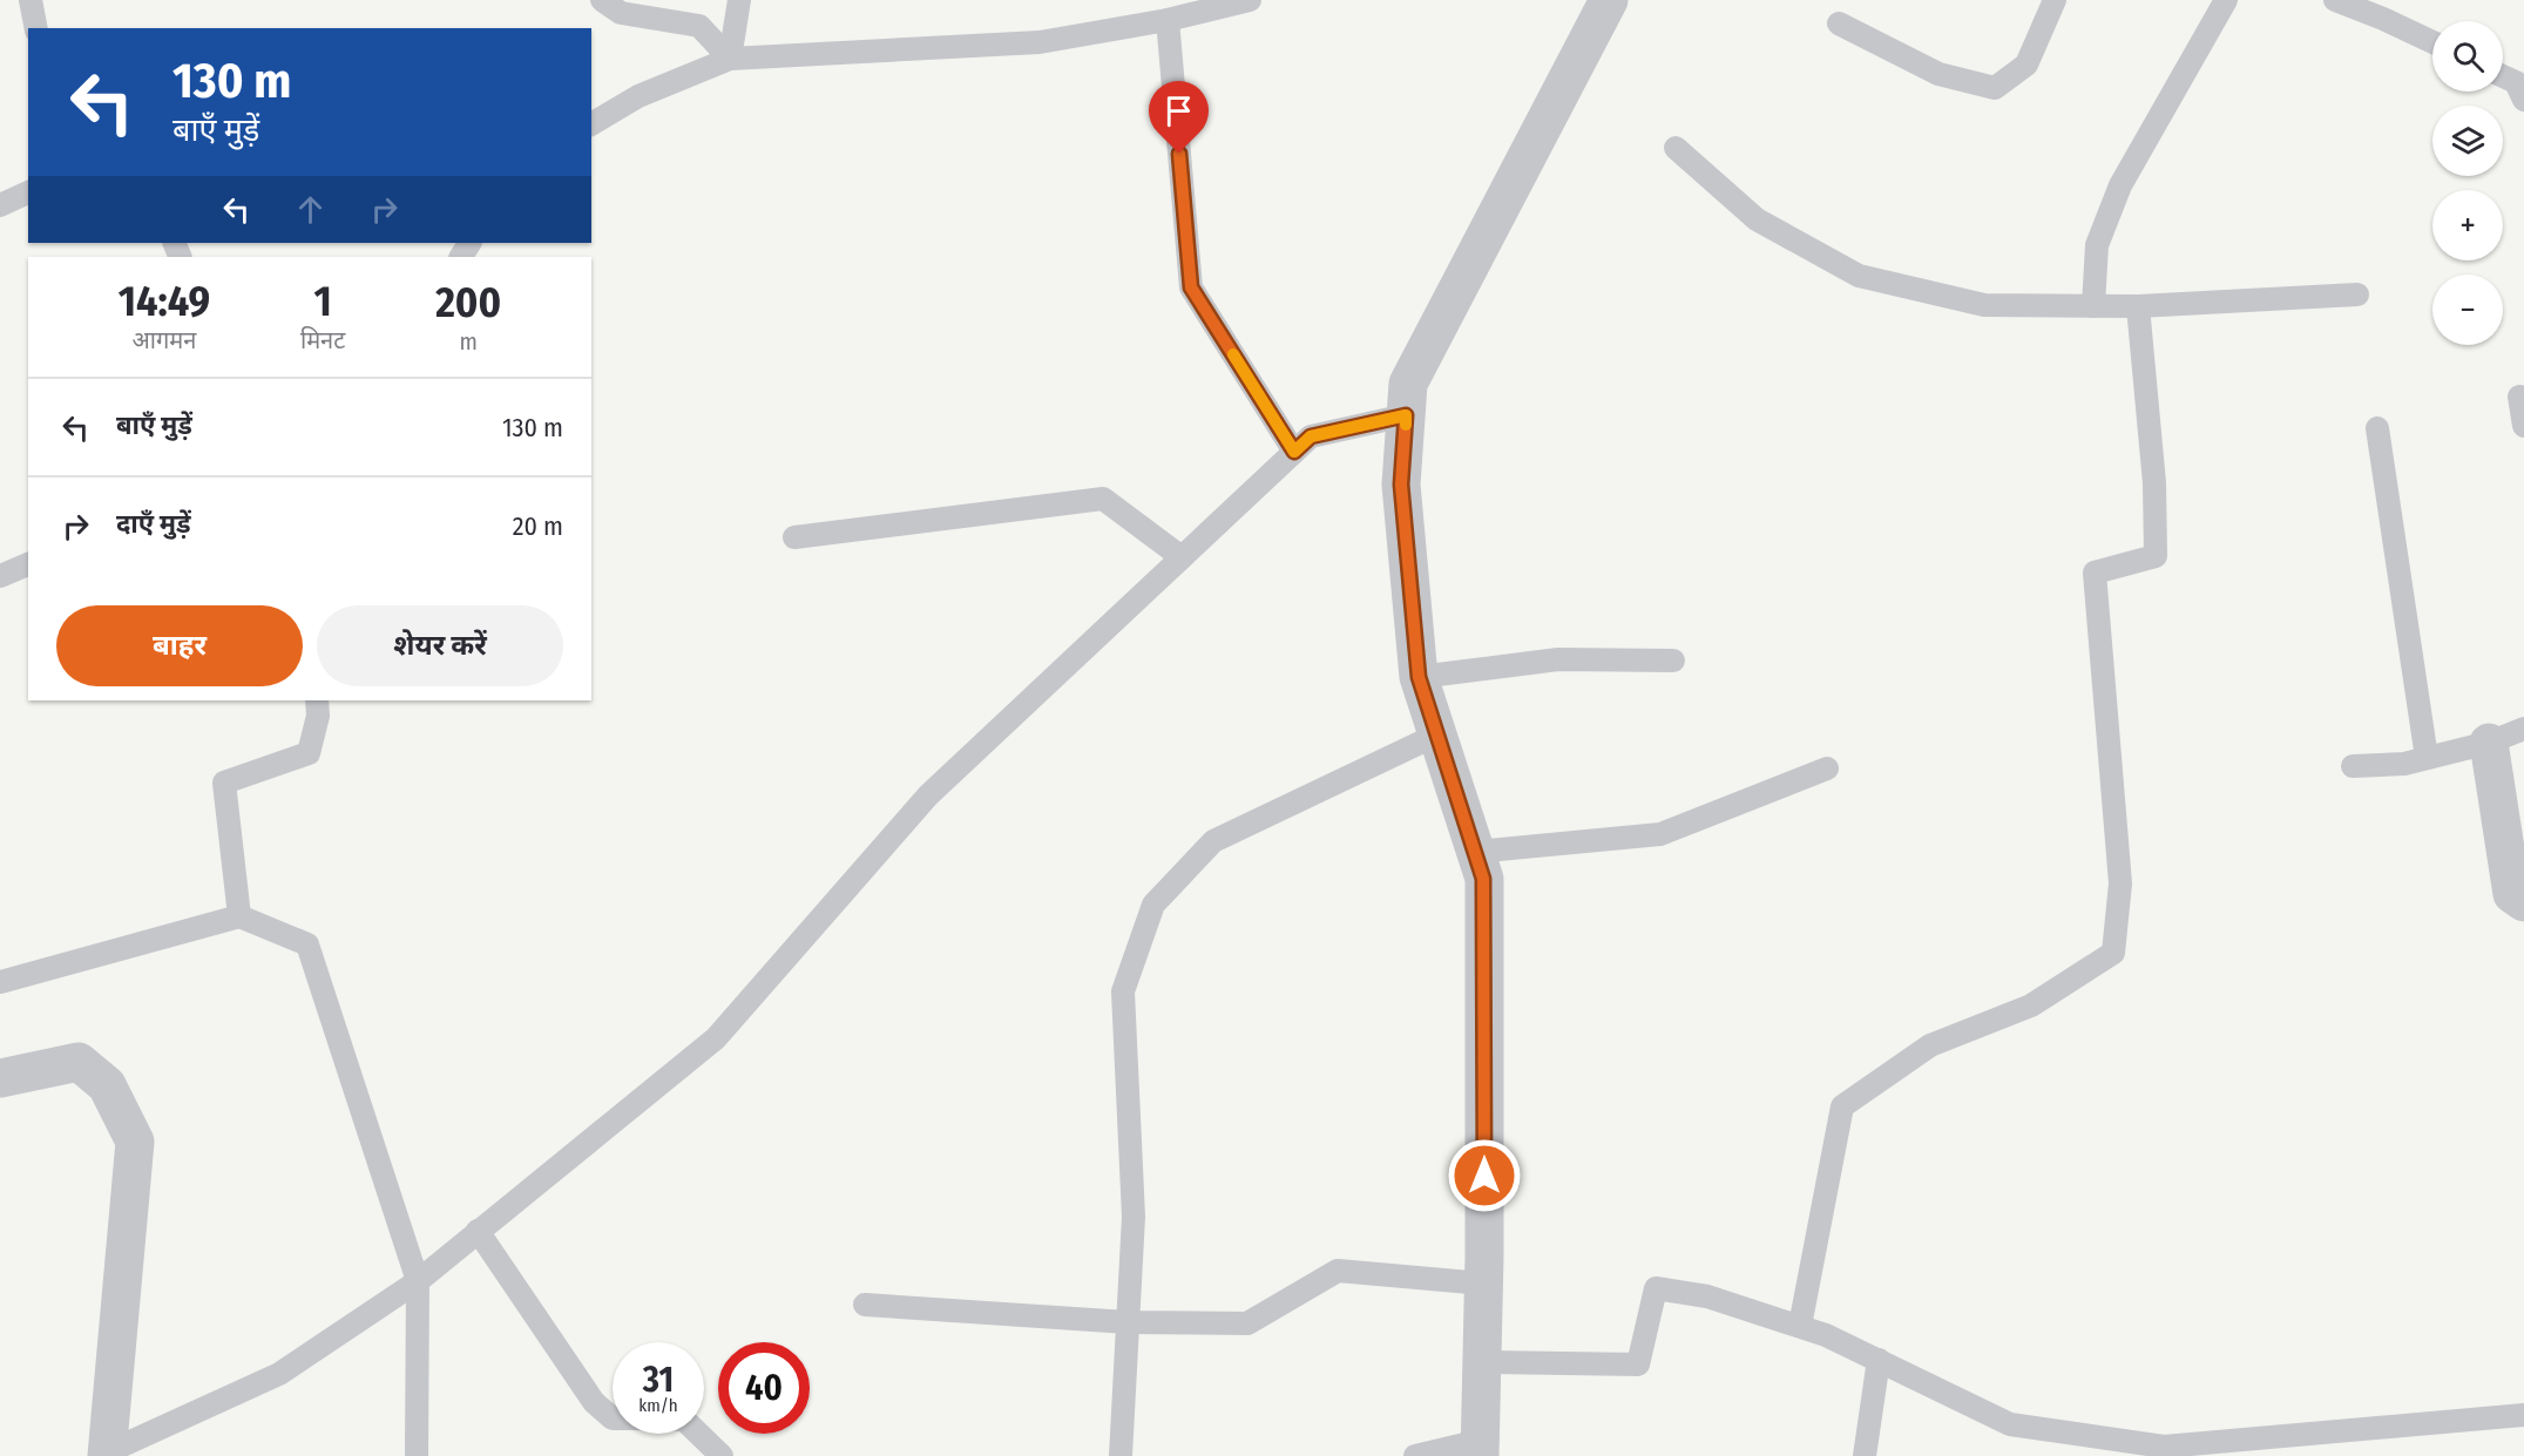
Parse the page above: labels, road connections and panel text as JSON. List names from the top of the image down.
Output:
{
  "page": {
    "map_buttons": ["+", "−"],
    "turn": ["130 m", "बाएँ मुड़ें"],
    "eta": [
      "14:49",
      "आगमन",
      "1",
      "मिनट",
      "200",
      "m"
    ],
    "list": [
      {
        "name": "बाएँ मुड़ें",
        "value": "130 m"
      },
      {
        "name": "दाएँ मुड़ें",
        "value": "20 m"
      }
    ],
    "buttons": ["बाहर", "शेयर करें"],
    "speed": "31 km/h",
    "limit": "40"
  }
}
